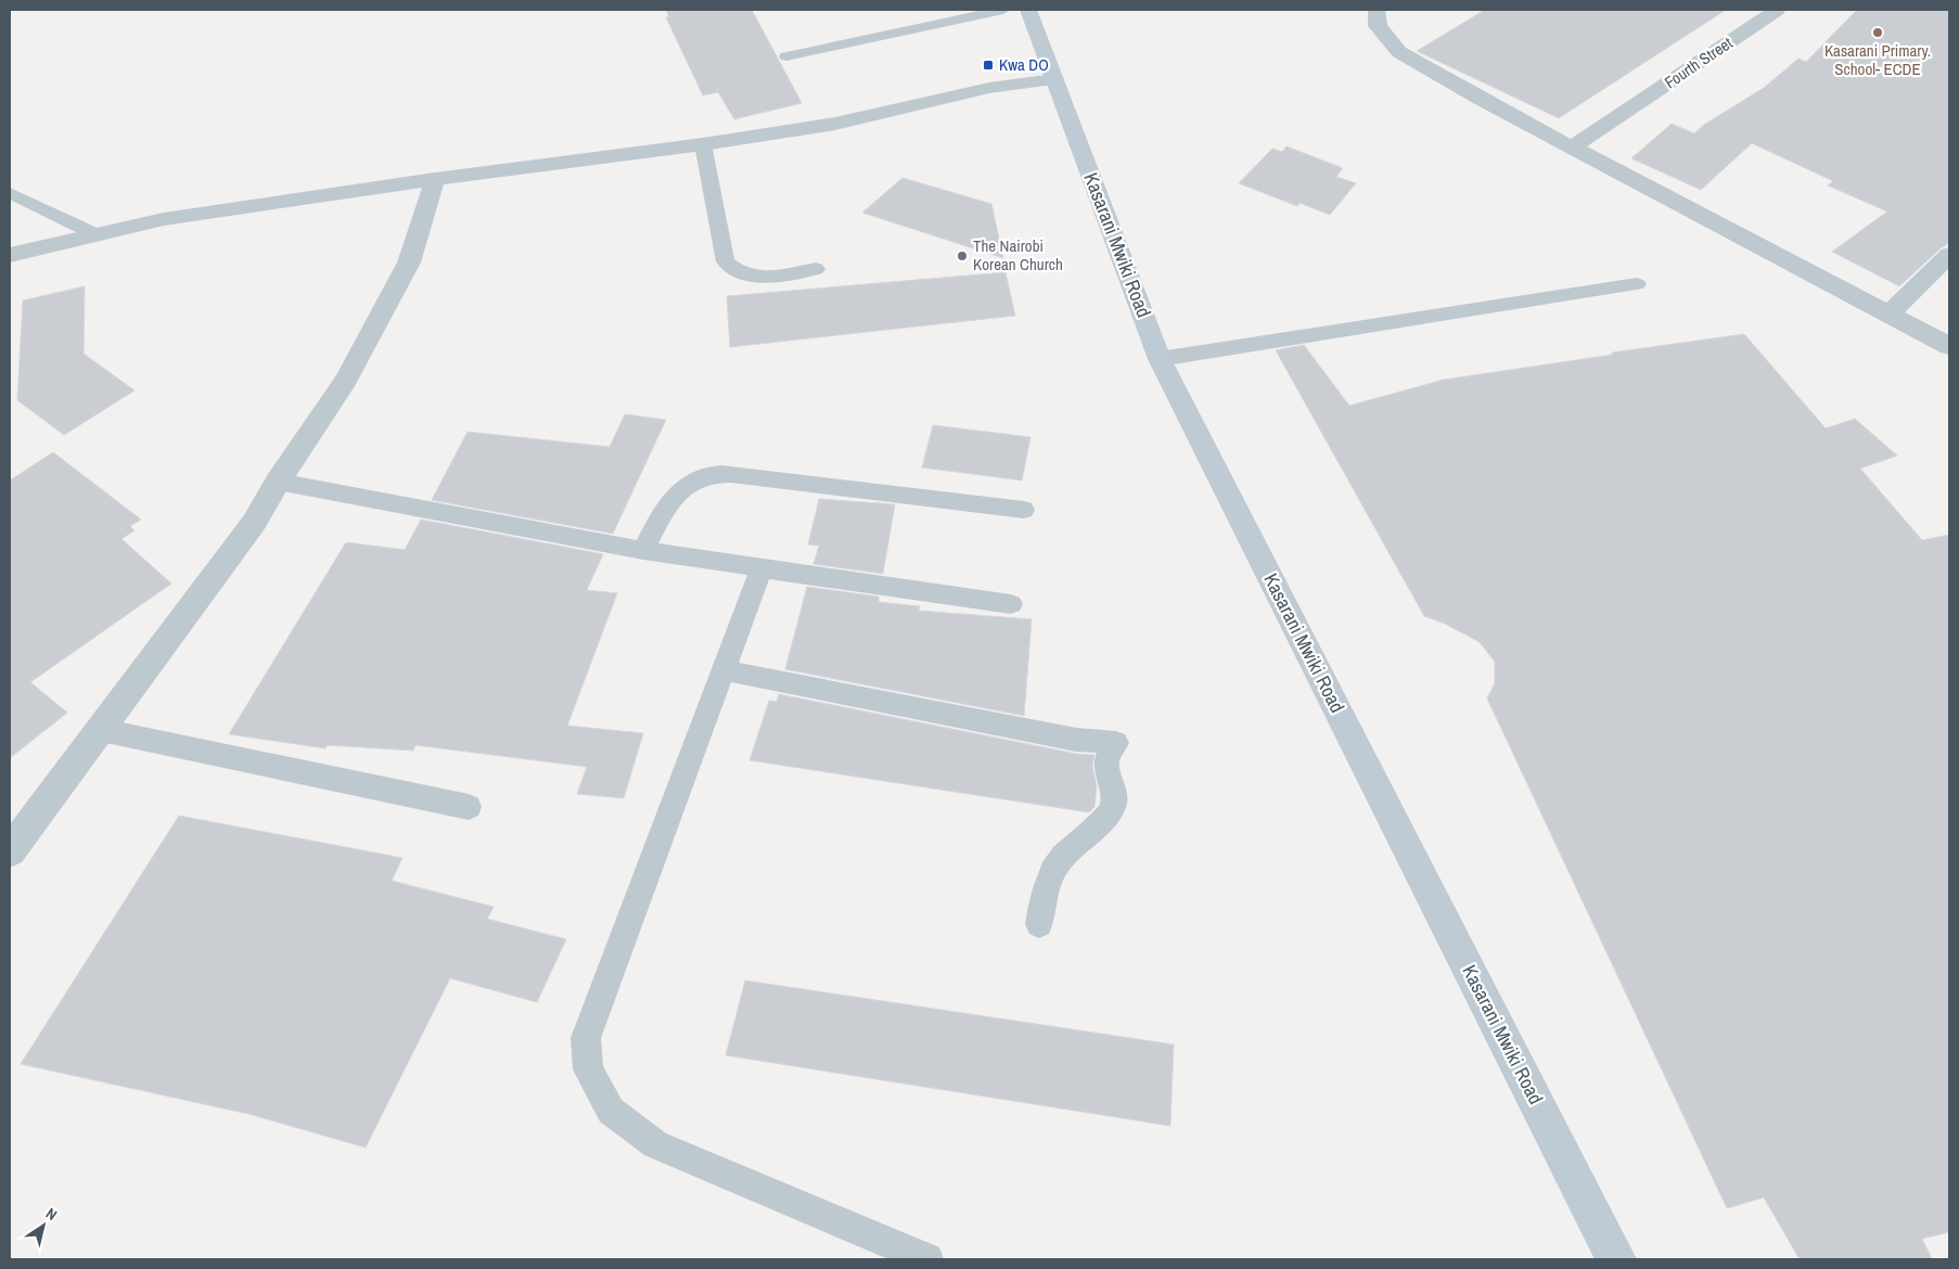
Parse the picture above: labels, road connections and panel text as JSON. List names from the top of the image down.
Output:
{
  "streets": {
    "main road": ["Kasarani Mwiki Road"],
    "street": ["Fourth Street"]
  },
  "places": {
    "other": ["Kasarani Primary. School- ECDE", "The Nairobi Korean Church"],
    "transit": ["Kwa DO"]
  },
  "north": "top right"
}
